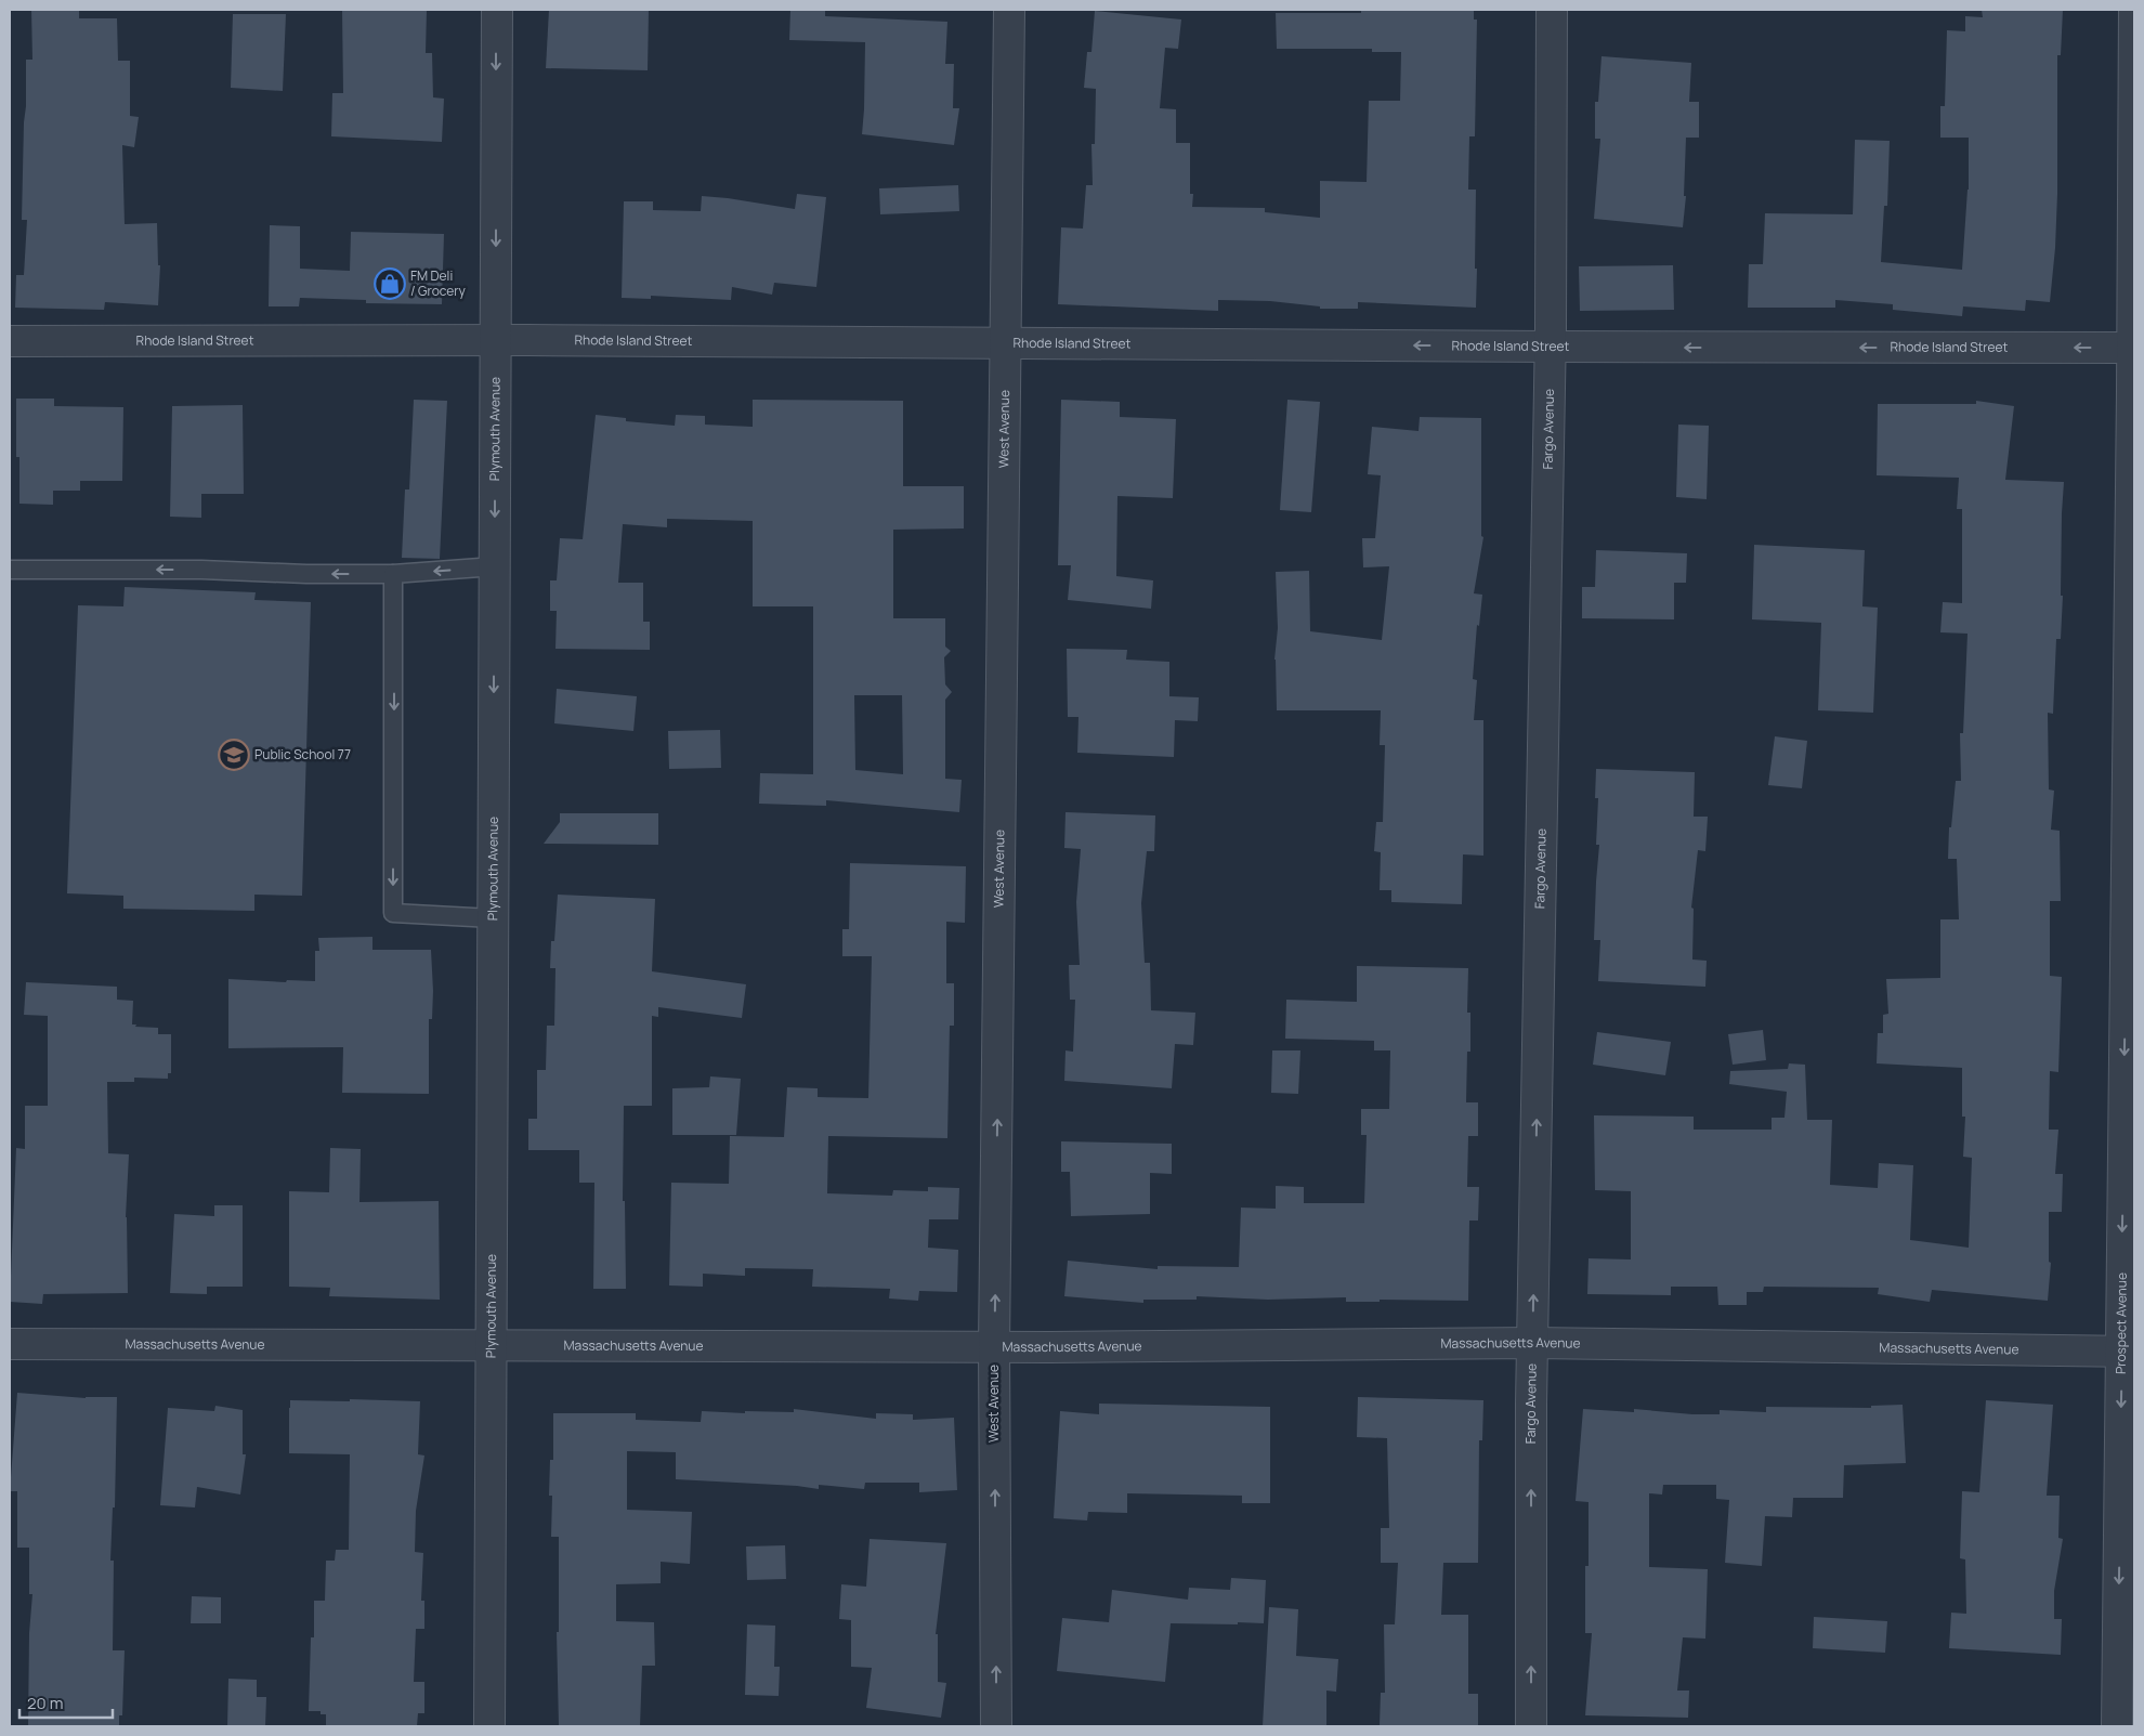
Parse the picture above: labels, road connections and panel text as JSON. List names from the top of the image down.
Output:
{
  "streets": {
    "street": [
      "Rhode Island Street",
      "Plymouth Avenue",
      "West Avenue",
      "Fargo Avenue",
      "Prospect Avenue",
      "Massachusetts Avenue"
    ]
  },
  "crossings": [
    ["Rhode Island Street", "Plymouth Avenue"],
    ["Rhode Island Street", "West Avenue"],
    ["Rhode Island Street", "Fargo Avenue"],
    ["Rhode Island Street", "Prospect Avenue"],
    ["Plymouth Avenue", "Massachusetts Avenue"],
    ["West Avenue", "Massachusetts Avenue"],
    ["Fargo Avenue", "Massachusetts Avenue"],
    ["Prospect Avenue", "Massachusetts Avenue"]
  ],
  "one_way": [
    "Rhode Island Street",
    "Plymouth Avenue",
    "West Avenue",
    "Fargo Avenue",
    "Prospect Avenue"
  ],
  "places": {
    "shop": ["FM Deli / Grocery"],
    "school or university": ["Public School 77"]
  },
  "scale_bar": "20 m"
}
